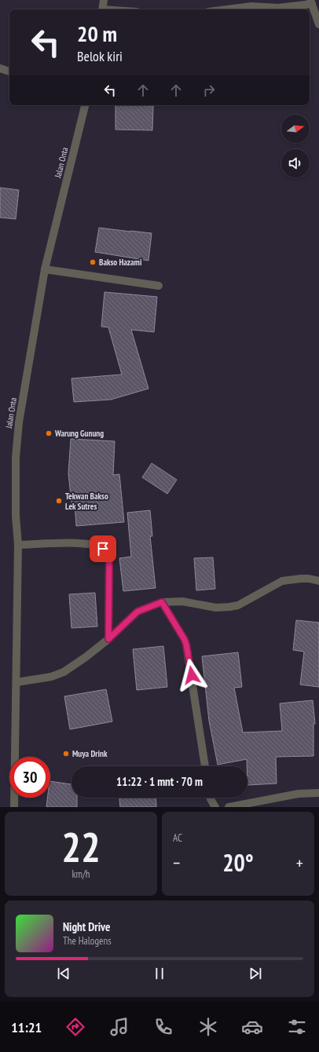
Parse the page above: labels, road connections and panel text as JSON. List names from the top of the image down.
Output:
{
  "streets": {
    "street": ["Jalan Onta"]
  },
  "places": [
    "Bakso Hazami",
    "Warung Gunung",
    "Tekwan Bakso Lek Sutres",
    "Muya Drink"
  ],
  "north": "right",
  "page": {
    "turn": ["20 m", "Belok kiri"],
    "limit": "30",
    "trip": "11:22 · 1 mnt · 70 m",
    "tile": [
      ["22", "km/h"],
      "AC"
    ],
    "heat": ["−", "20°", "+"],
    "song": ["Night Drive", "The Halogens"],
    "tabs": "11:21"
  }
}
